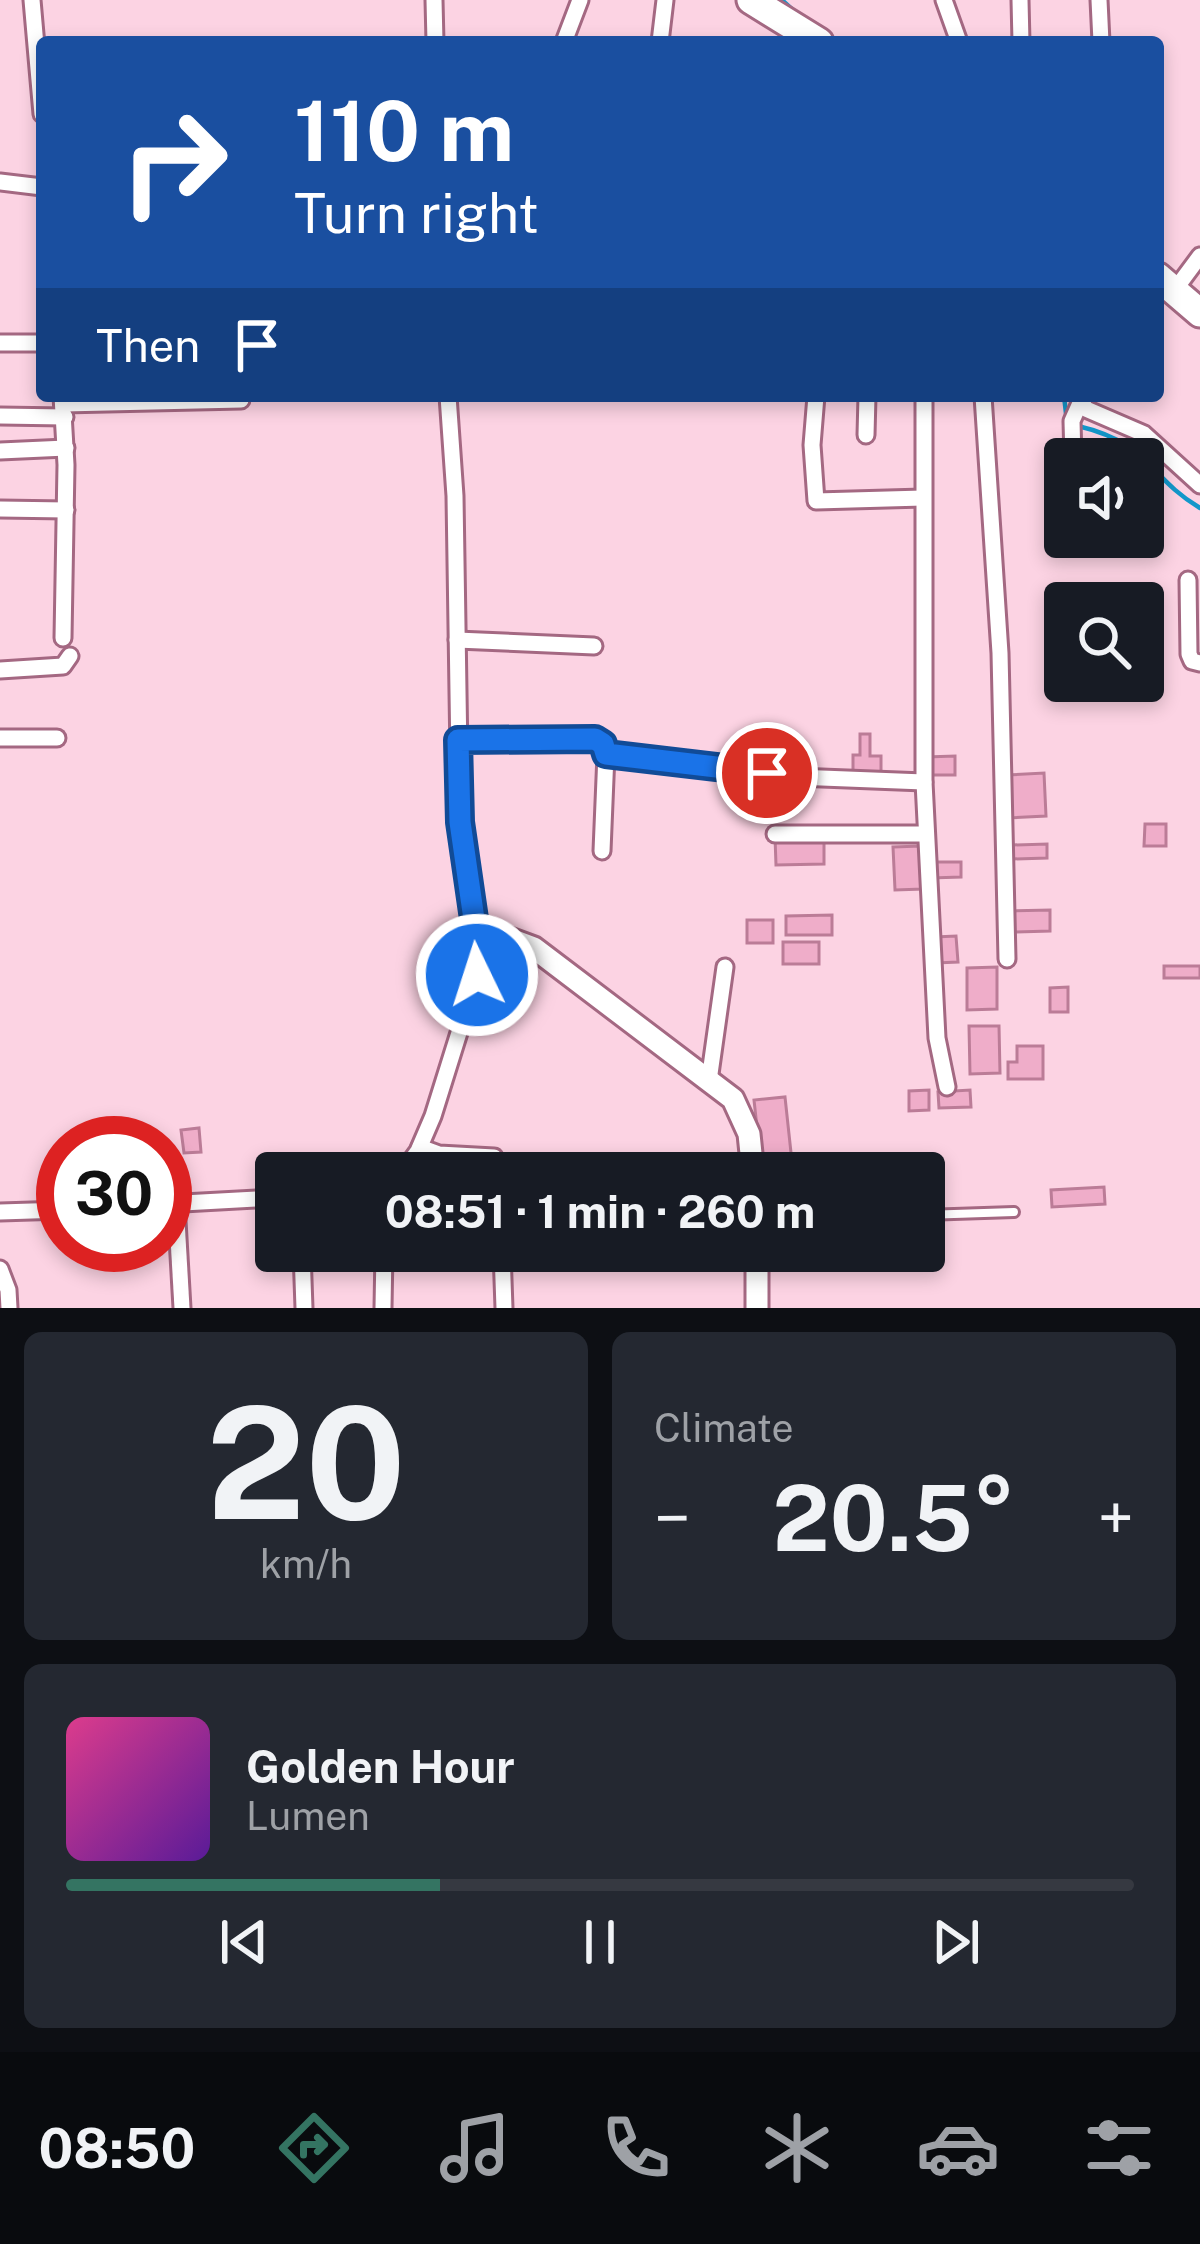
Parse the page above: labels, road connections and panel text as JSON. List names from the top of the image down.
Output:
{
  "page": {
    "turn": ["110 m", "Turn right"],
    "then": "Then",
    "limit": "30",
    "trip": "08:51 · 1 min · 260 m",
    "tile": [
      ["20", "km/h"],
      "Climate"
    ],
    "heat": ["−", "20.5°", "+"],
    "song": ["Golden Hour", "Lumen"],
    "tabs": "08:50"
  }
}
